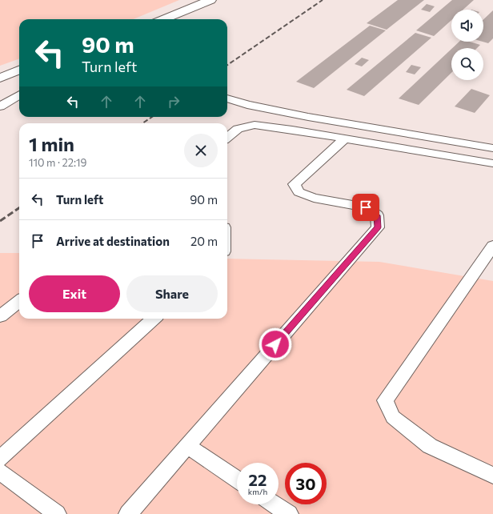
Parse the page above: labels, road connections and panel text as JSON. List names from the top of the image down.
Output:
{
  "page": {
    "turn": ["90 m", "Turn left"],
    "heading": ["1 min", "110 m · 22:19"],
    "list": [
      {
        "name": "Turn left",
        "value": "90 m"
      },
      {
        "name": "Arrive at destination",
        "value": "20 m"
      }
    ],
    "buttons": ["Exit", "Share"],
    "speed": "22 km/h",
    "limit": "30"
  }
}
